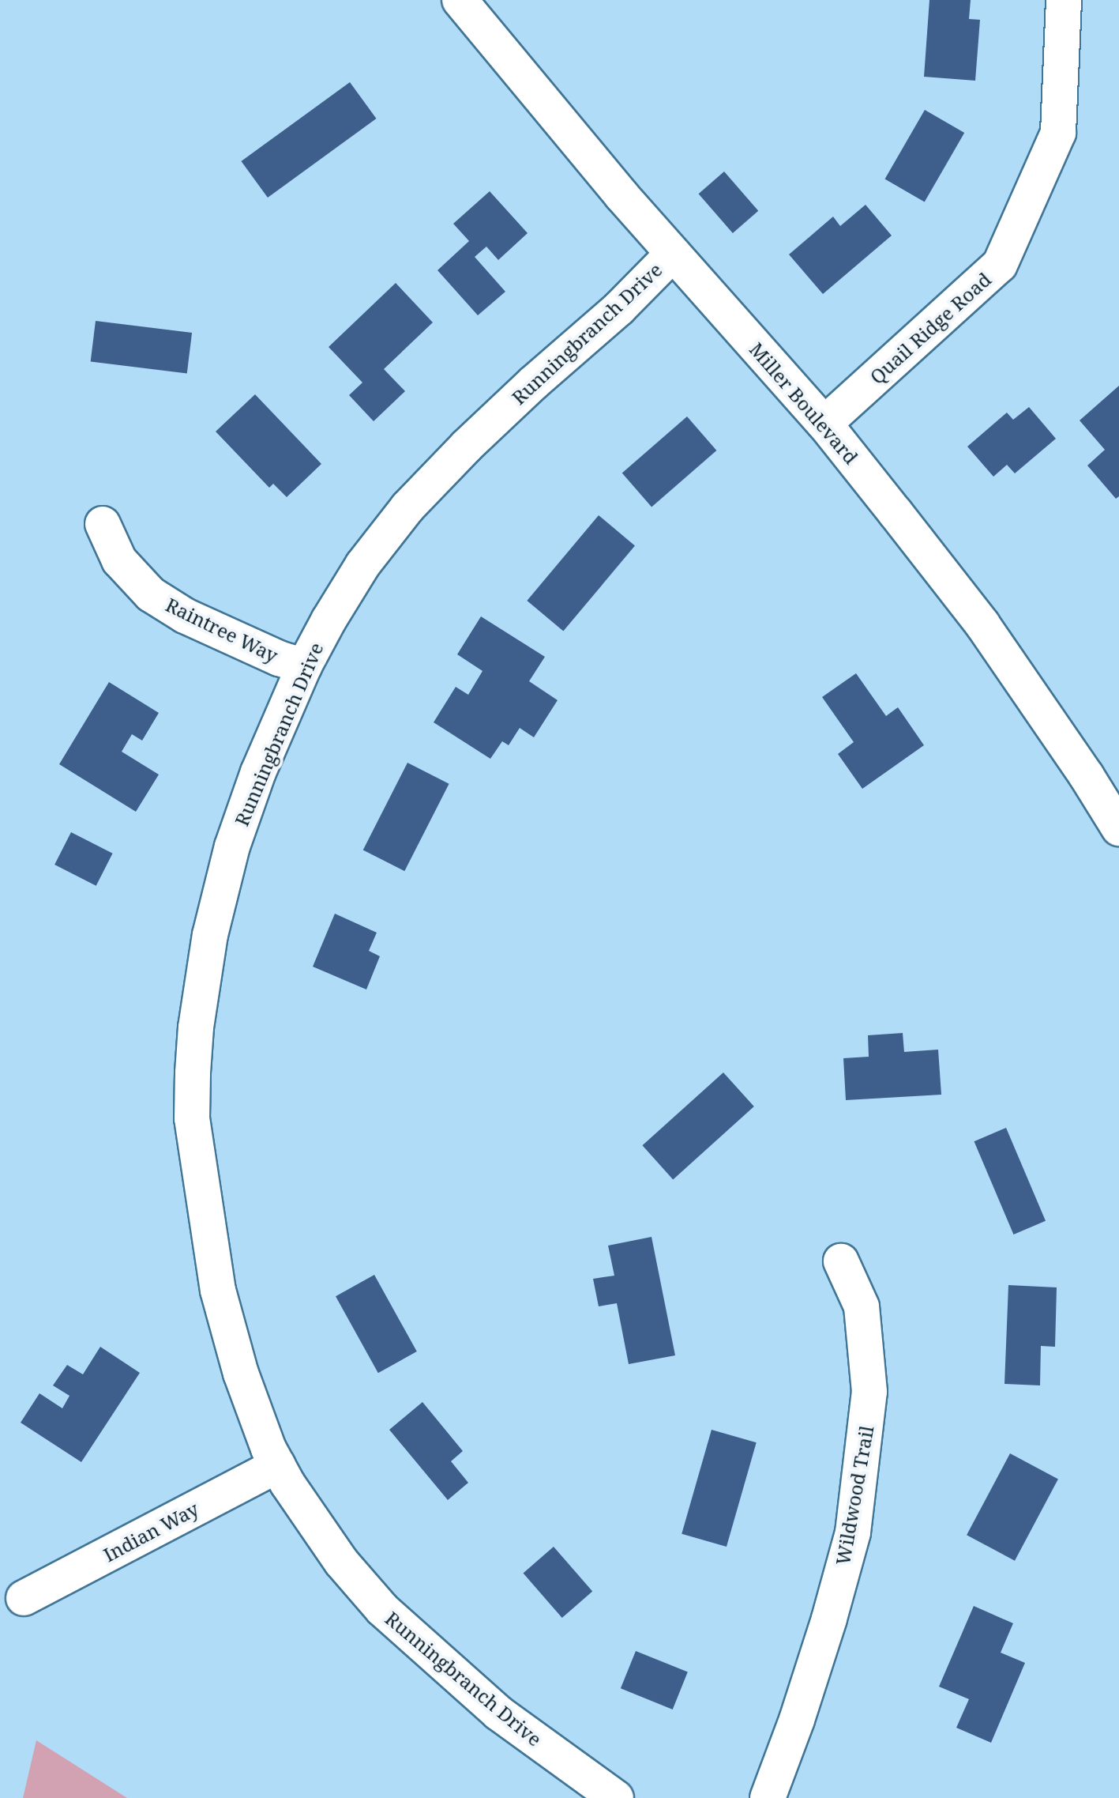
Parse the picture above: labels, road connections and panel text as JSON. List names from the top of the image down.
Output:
{
  "streets": {
    "street": [
      "Quail Ridge Road",
      "Runningbranch Drive",
      "Miller Boulevard",
      "Raintree Way",
      "Wildwood Trail",
      "Indian Way"
    ]
  },
  "crossings": [
    ["Quail Ridge Road", "Miller Boulevard"],
    ["Runningbranch Drive", "Miller Boulevard"],
    ["Runningbranch Drive", "Raintree Way"],
    ["Runningbranch Drive", "Indian Way"]
  ]
}
